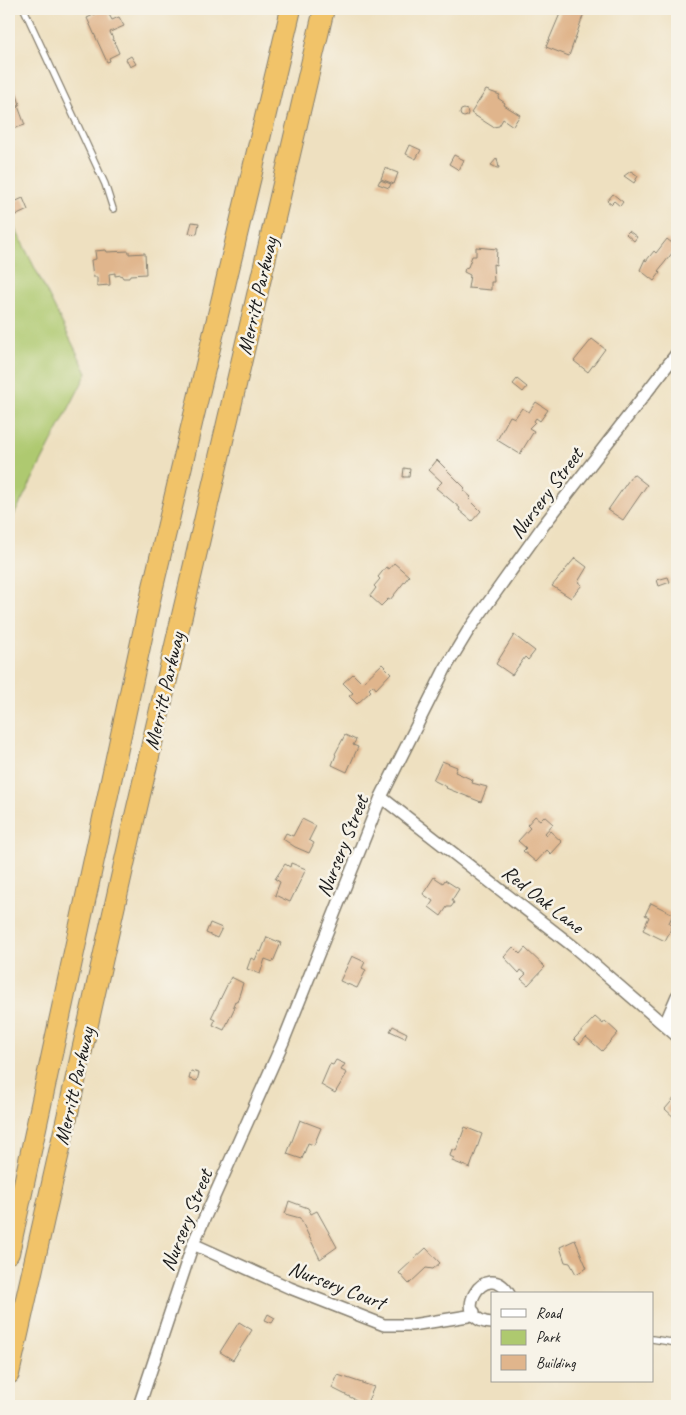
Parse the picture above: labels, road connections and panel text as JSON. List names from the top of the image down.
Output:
{
  "streets": {
    "highway": ["Merritt Parkway"],
    "street": ["Nursery Street", "Red Oak Lane", "Nursery Court"]
  },
  "crossings": [
    ["Nursery Street", "Red Oak Lane"],
    ["Nursery Street", "Nursery Court"]
  ],
  "legend": ["Road", "Park", "Building"]
}
